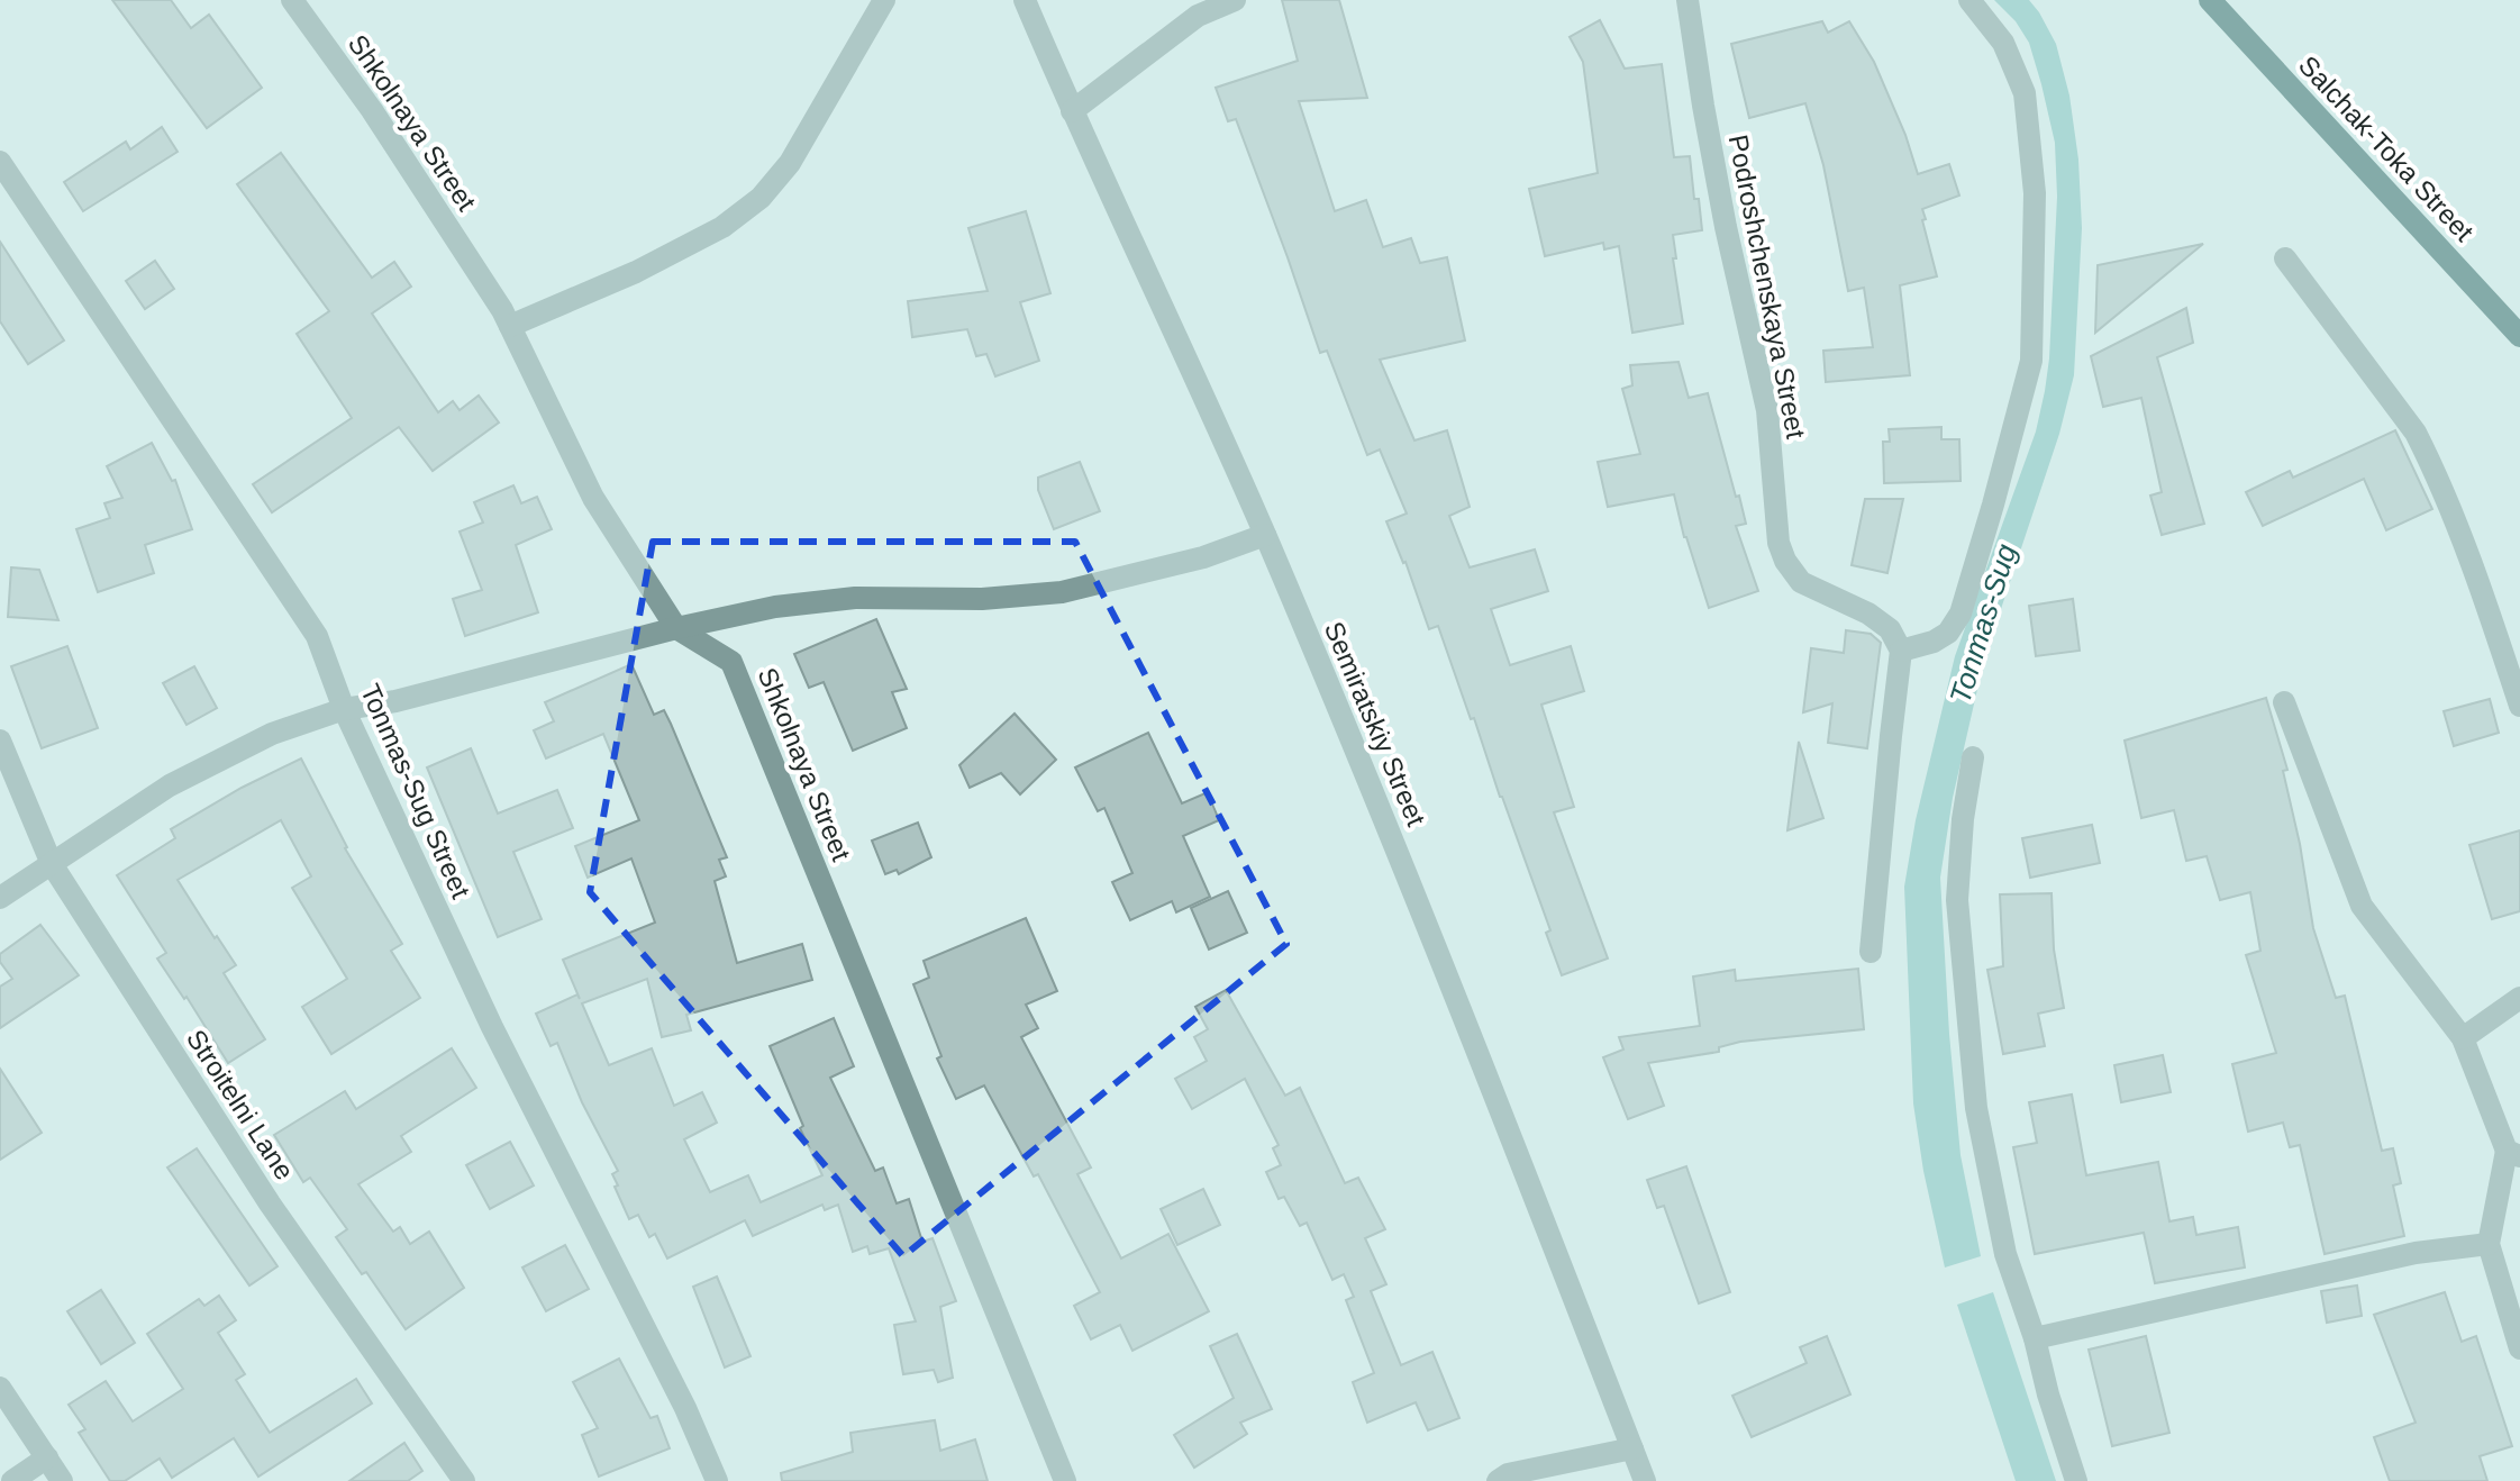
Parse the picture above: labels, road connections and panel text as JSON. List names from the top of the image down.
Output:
{
  "streets": {
    "main road": ["Salchak-Toka Street"],
    "street": [
      "Shkolnaya Street",
      "Podroshchenskaya Street",
      "Semiratskiy Street",
      "Tonmas-Sug Street",
      "Stroitelni Lane"
    ]
  },
  "water": ["Tonmas-Sug"]
}
